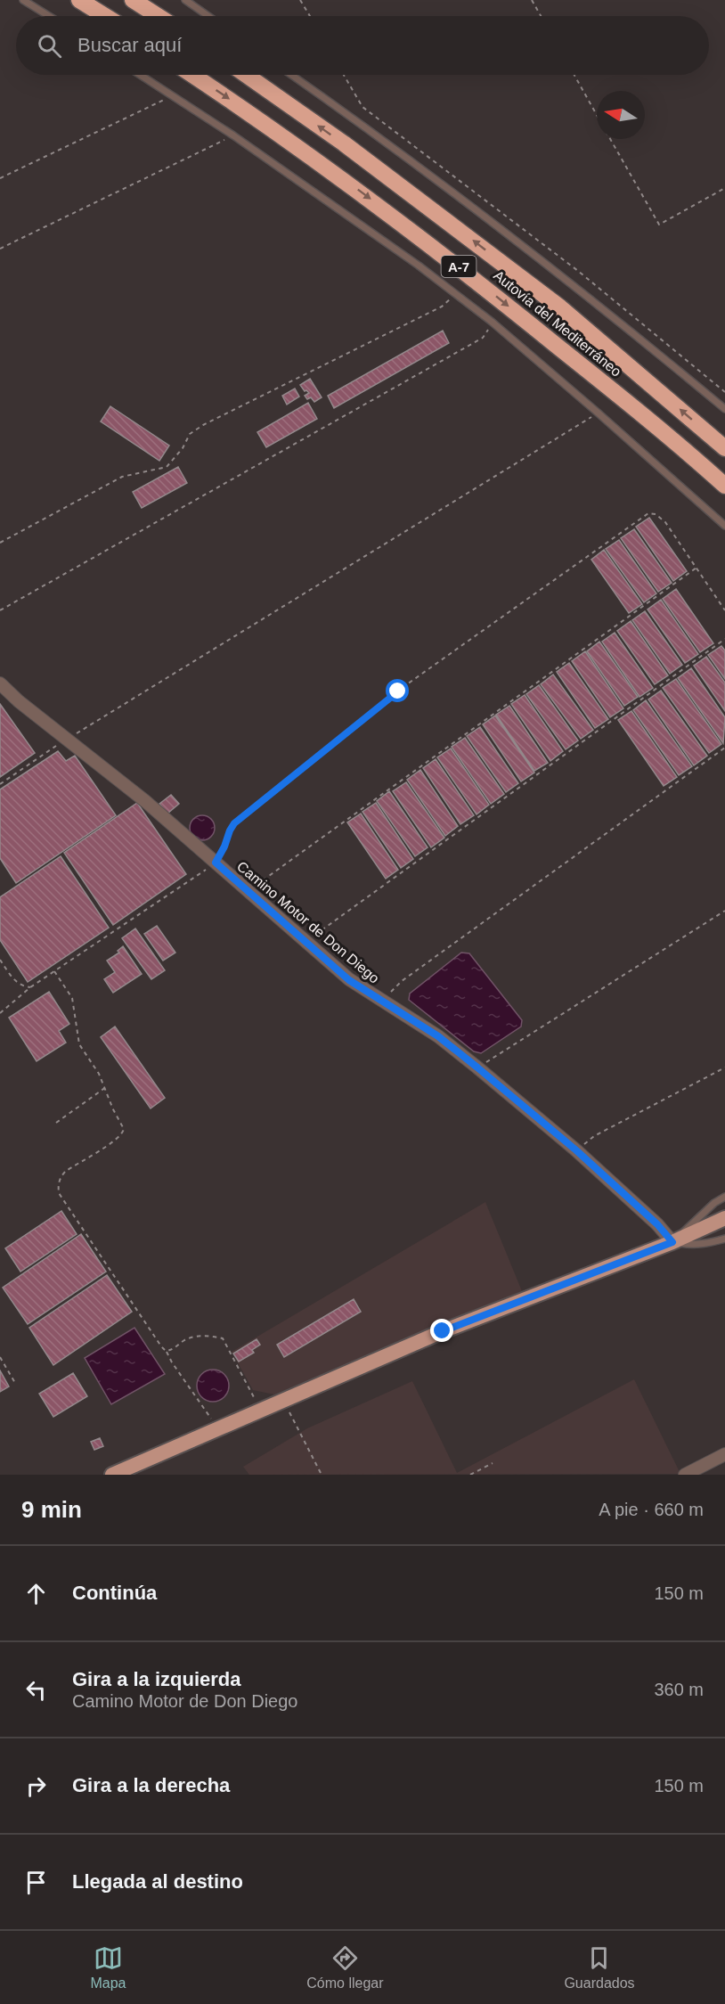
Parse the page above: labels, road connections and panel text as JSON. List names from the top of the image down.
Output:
{
  "streets": {
    "highway": ["A-7", "Autovía del Mediterráneo"],
    "street": ["Camino Motor de Don Diego"]
  },
  "north": "left",
  "page": {
    "search": "Buscar aquí",
    "heading": ["9 min", "A pie · 660 m"],
    "list": [
      ["Continúa", "150 m"],
      ["Gira a la izquierda", "Camino Motor de Don Diego", "360 m"],
      ["Gira a la derecha", "150 m"],
      "Llegada al destino"
    ],
    "nav": ["Mapa", "Cómo llegar", "Guardados"]
  }
}
